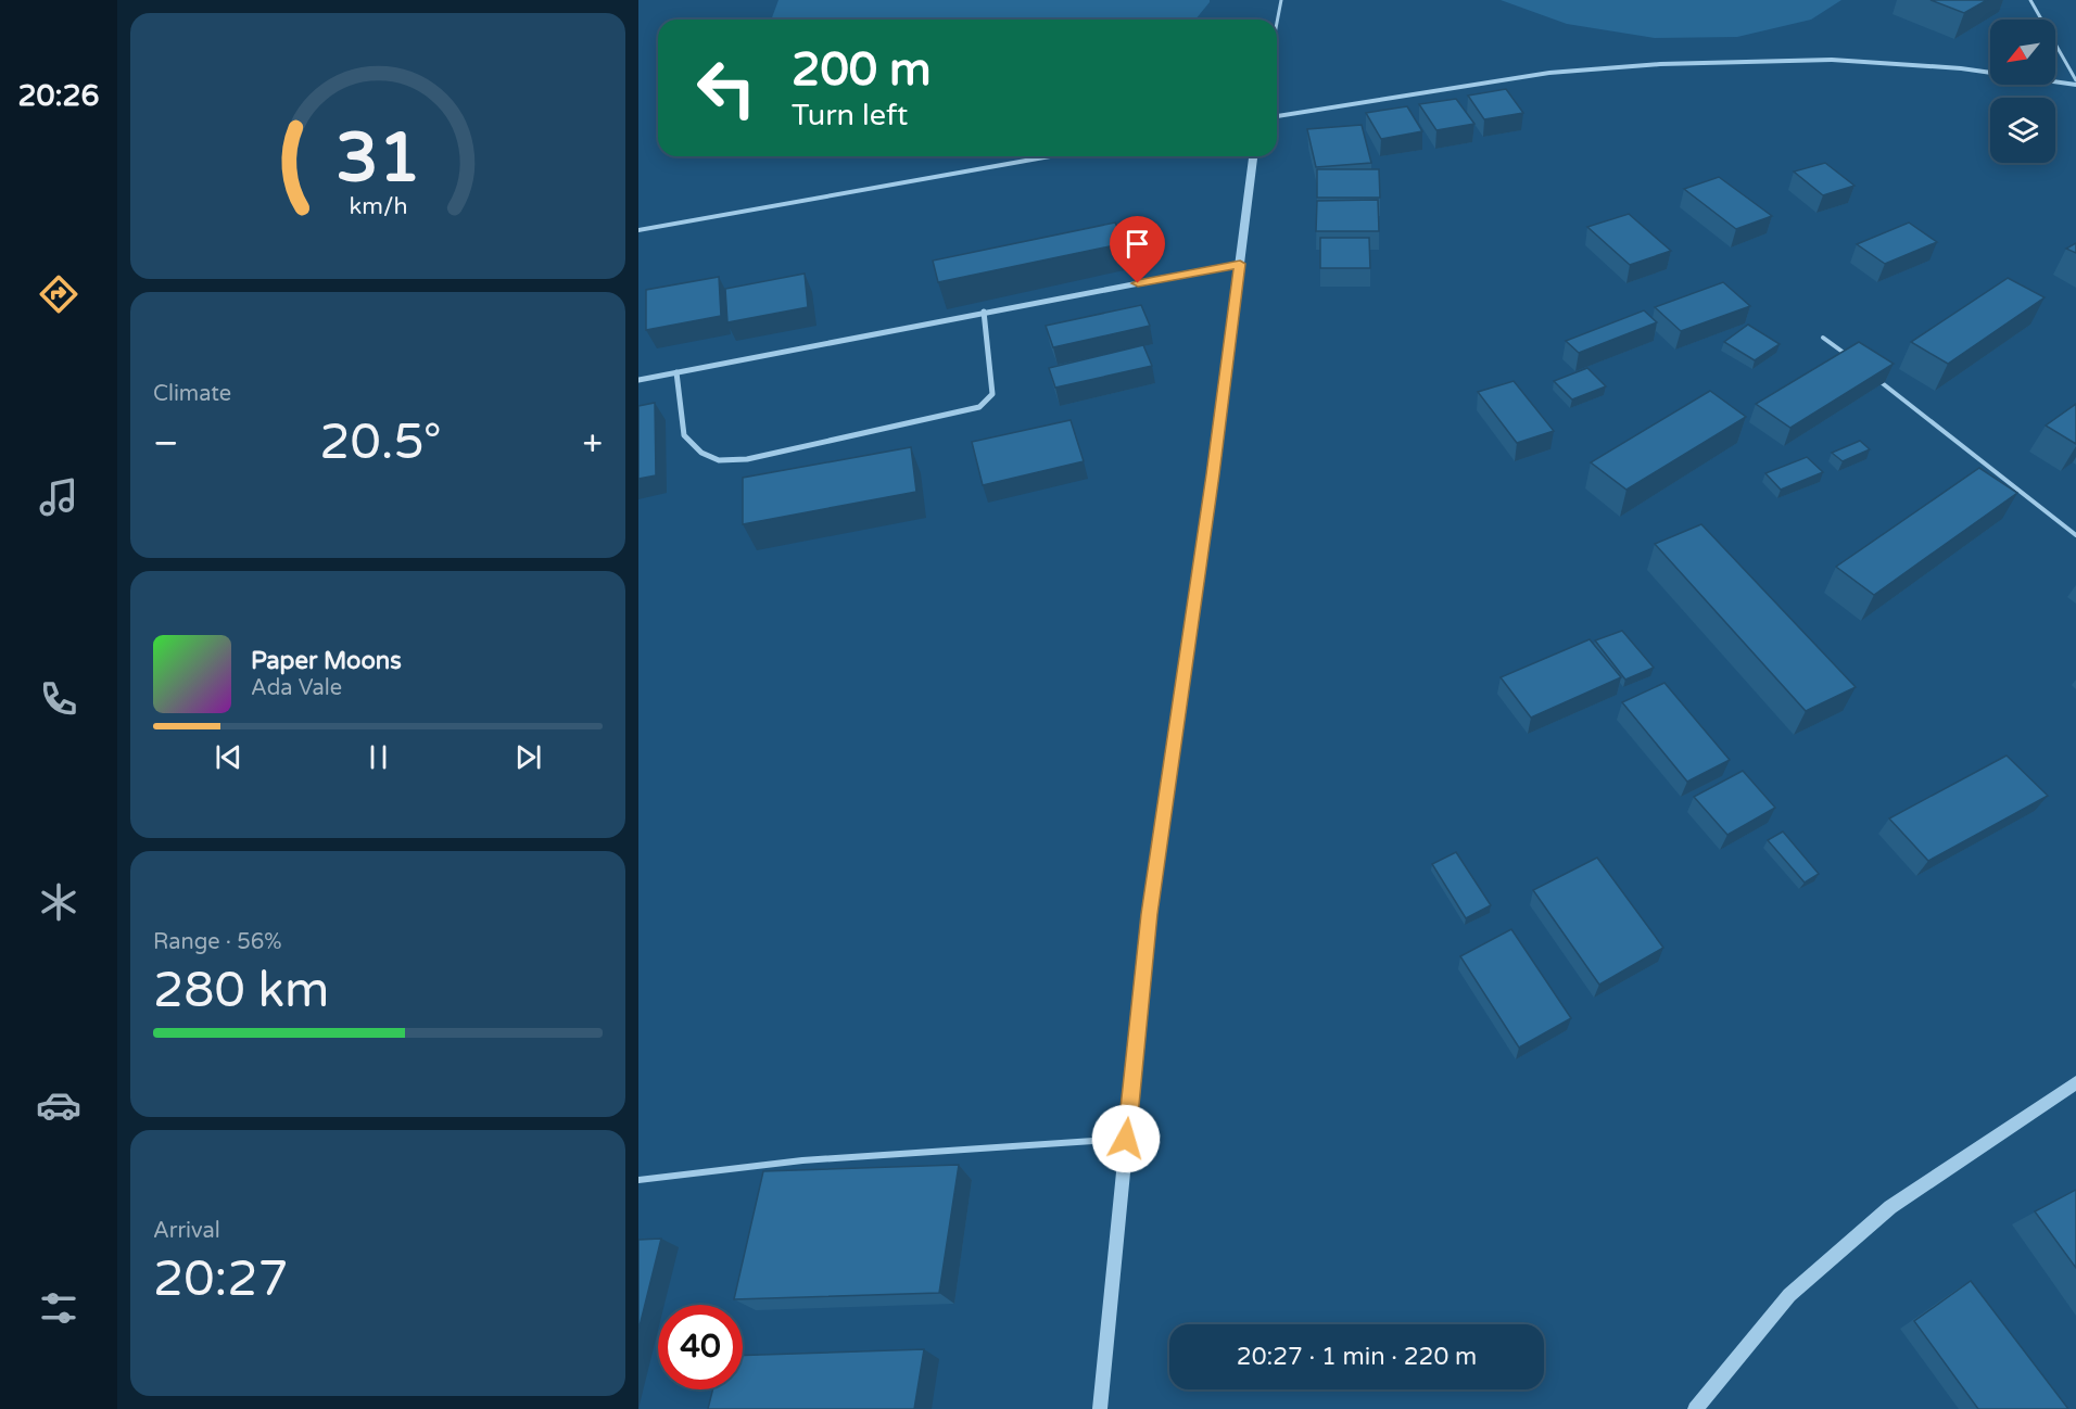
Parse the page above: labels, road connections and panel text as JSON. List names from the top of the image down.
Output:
{
  "north": "bottom left",
  "page": {
    "tabs": "20:26",
    "turn": ["200 m", "Turn left"],
    "tile": [
      "Climate",
      ["Range · 56%", "280 km"],
      ["Arrival", "20:27"]
    ],
    "heat": ["−", "20.5°", "+"],
    "song": ["Paper Moons", "Ada Vale"],
    "limit": "40",
    "trip": "20:27 · 1 min · 220 m",
    "gauge": ["31", "km/h"]
  }
}
